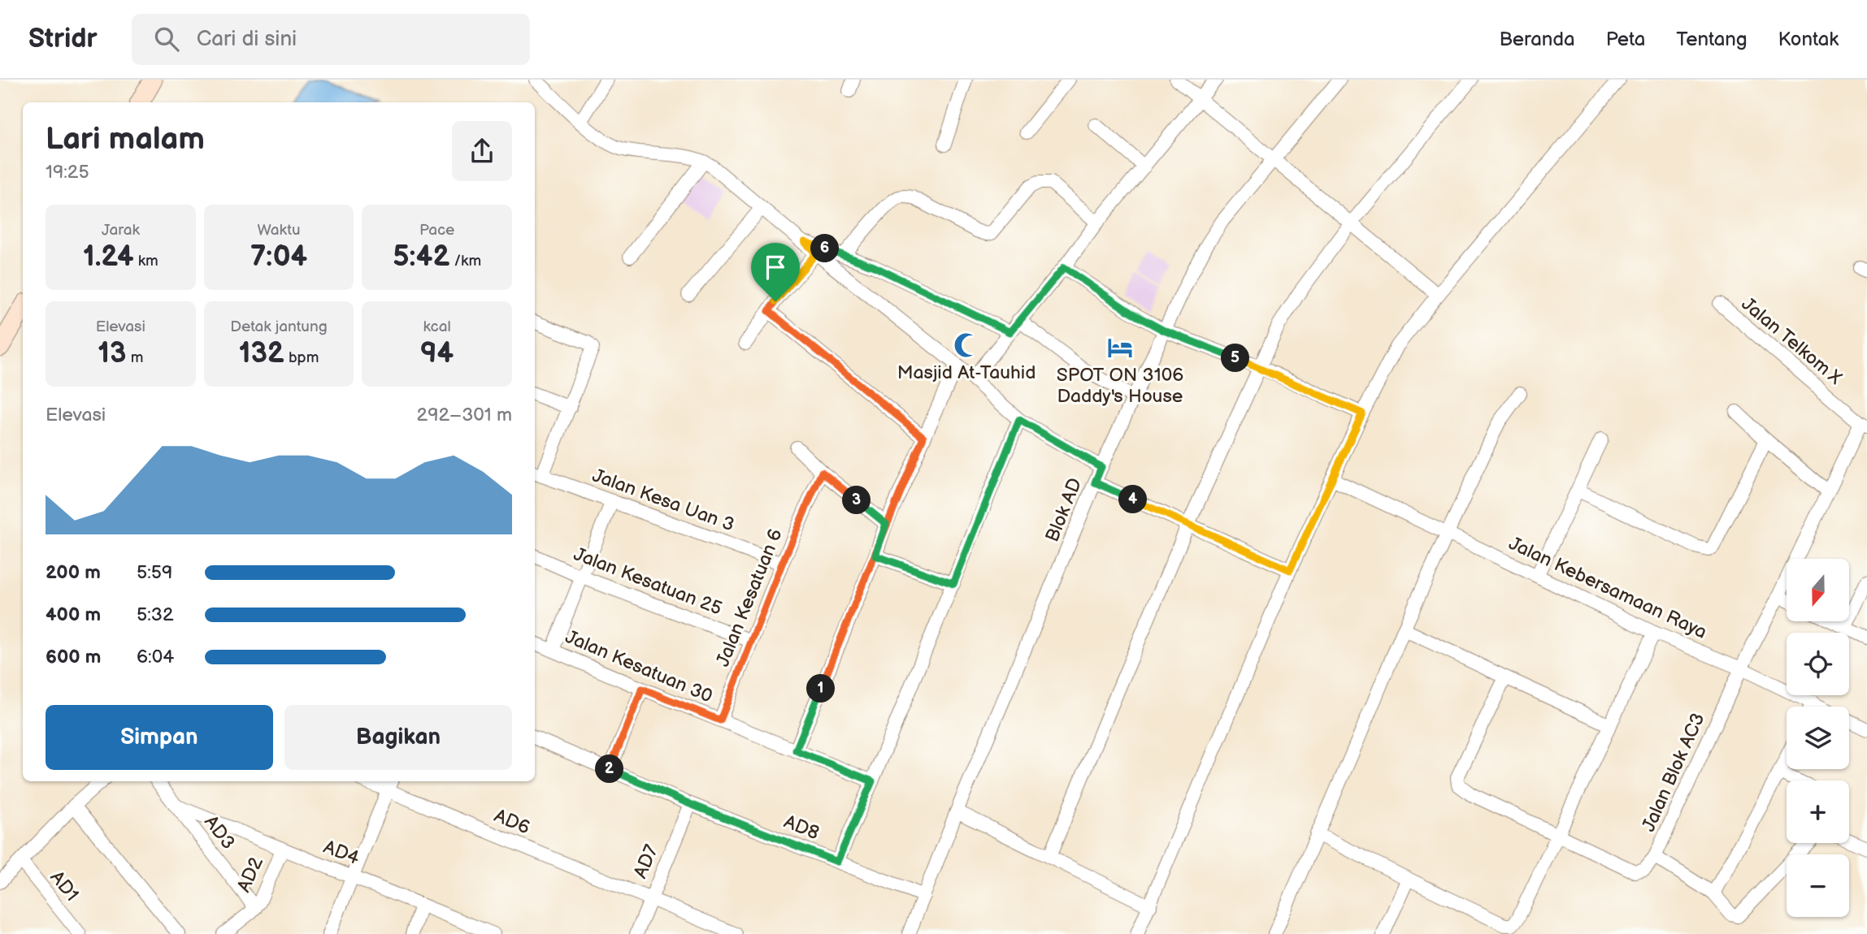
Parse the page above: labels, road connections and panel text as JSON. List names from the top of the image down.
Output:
{
  "streets": {
    "street": [
      "Jalan Telkom X",
      "Jalan Kesa Uan 3",
      "Blok AD",
      "Jalan Kesatuan 25",
      "Jalan Kebersamaan Raya",
      "Jalan Kesatuan 6",
      "Jalan Kesatuan 30",
      "Jalan Blok AC3",
      "AD6",
      "AD8",
      "AD3",
      "AD4",
      "AD7",
      "AD2",
      "AD1"
    ]
  },
  "crossings": [
    ["Jalan Telkom X", "Jalan Blok AC3"],
    ["Jalan Kesa Uan 3", "Jalan Kesatuan 6"],
    ["Blok AD", "AD8"],
    ["Jalan Kesatuan 25", "Jalan Kesatuan 6"],
    ["Jalan Kebersamaan Raya", "Jalan Blok AC3"],
    ["Jalan Kesatuan 6", "Jalan Kesatuan 30"],
    ["AD6", "AD7"],
    ["AD8", "AD7"],
    ["AD3", "AD4"],
    ["AD3", "AD2"],
    ["AD4", "AD2"]
  ],
  "places": {
    "mosque": ["Masjid At-Tauhid"],
    "hotel": ["SPOT ON 3106 Daddy's House"]
  },
  "north": "bottom",
  "page": {
    "header": "Stridr",
    "search": "Cari di sini",
    "nav": [
      "Beranda",
      "Peta",
      "Tentang",
      "Kontak"
    ],
    "heading": ["Lari malam", "19:25"],
    "stats": [
      ["Jarak", "1.24 km"],
      ["Waktu", "7:04"],
      ["Pace", "5:42 /km"],
      ["Elevasi", "13 m"],
      ["Detak jantung", "132 bpm"],
      ["kcal", "94"]
    ],
    "pins": [
      "6",
      "5",
      "4",
      "3",
      "1",
      "2"
    ],
    "chart": ["Elevasi", "292–301 m"],
    "list": [
      {
        "name": "200 m",
        "note": "5:59"
      },
      {
        "name": "400 m",
        "note": "5:32"
      },
      {
        "name": "600 m",
        "note": "6:04"
      }
    ],
    "map_buttons": ["+", "−"],
    "buttons": ["Simpan", "Bagikan"]
  }
}
